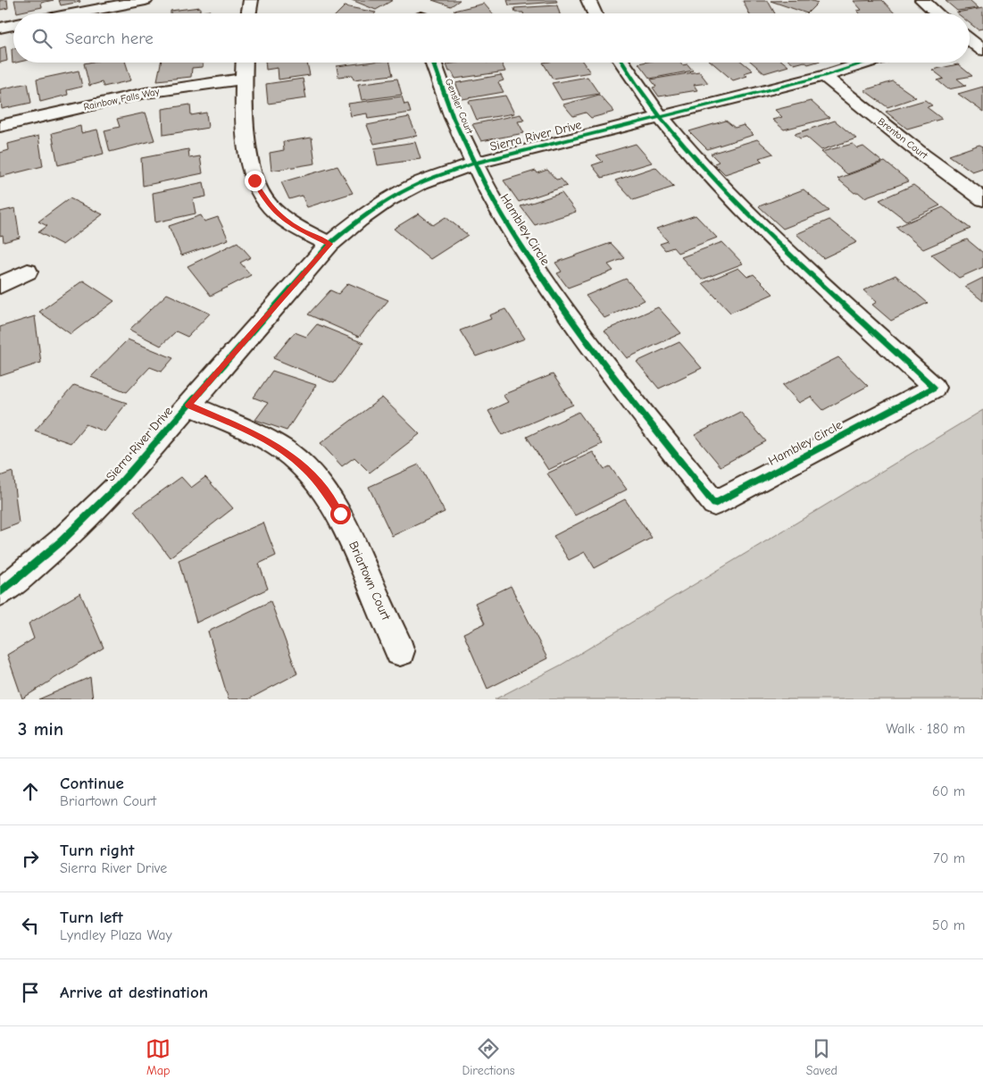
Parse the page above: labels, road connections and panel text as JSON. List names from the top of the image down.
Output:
{
  "streets": {
    "street": [
      "Rainbow Falls Way",
      "Gensler Court",
      "Sierra River Drive",
      "Brenton Court",
      "Hambley Circle",
      "Briartown Court"
    ]
  },
  "crossings": [
    ["Gensler Court", "Sierra River Drive"],
    ["Gensler Court", "Hambley Circle"],
    ["Sierra River Drive", "Brenton Court"],
    ["Sierra River Drive", "Hambley Circle"],
    ["Sierra River Drive", "Briartown Court"]
  ],
  "page": {
    "search": "Search here",
    "heading": ["3 min", "Walk · 180 m"],
    "list": [
      ["Continue", "Briartown Court", "60 m"],
      ["Turn right", "Sierra River Drive", "70 m"],
      ["Turn left", "Lyndley Plaza Way", "50 m"],
      "Arrive at destination"
    ],
    "nav": ["Map", "Directions", "Saved"]
  }
}
